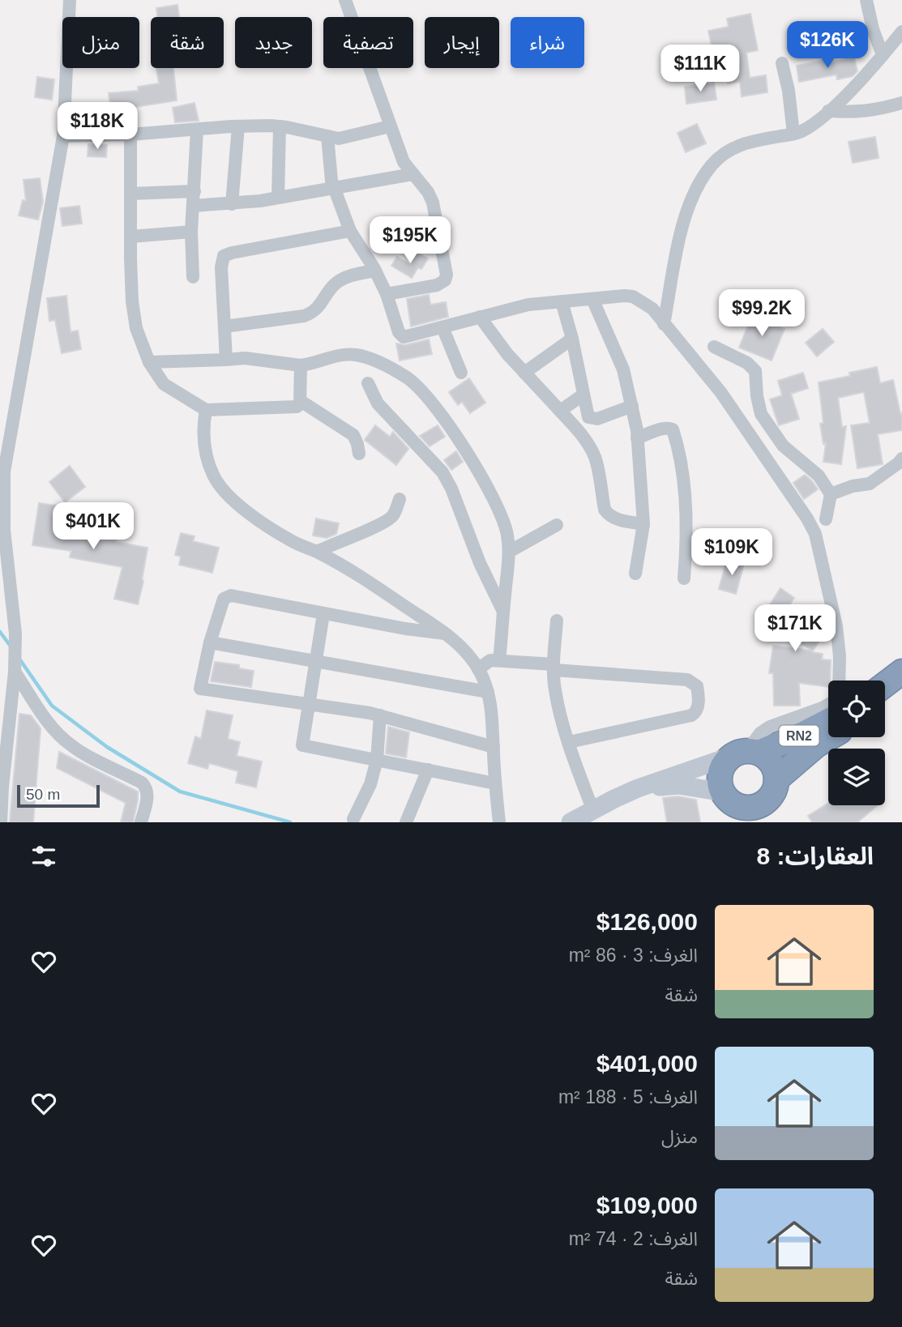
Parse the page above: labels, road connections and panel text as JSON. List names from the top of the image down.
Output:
{
  "streets": {
    "highway": ["RN2"]
  },
  "scale_bar": "50 m",
  "page": {
    "chip": [
      "شراء",
      "إيجار",
      "تصفية",
      "جديد",
      "شقة",
      "منزل"
    ],
    "price": [
      "$126K",
      "$111K",
      "$118K",
      "$195K",
      "$99.2K",
      "$401K",
      "$109K",
      "$171K"
    ],
    "scale": "50 m",
    "heading": "العقارات: 8",
    "list": [
      {
        "name": "$126,000",
        "note": "الغرف: 3 · 86 m² · شقة"
      },
      {
        "name": "$401,000",
        "note": "الغرف: 5 · 188 m² · منزل"
      },
      {
        "name": "$109,000",
        "note": "الغرف: 2 · 74 m² · شقة"
      }
    ]
  }
}
